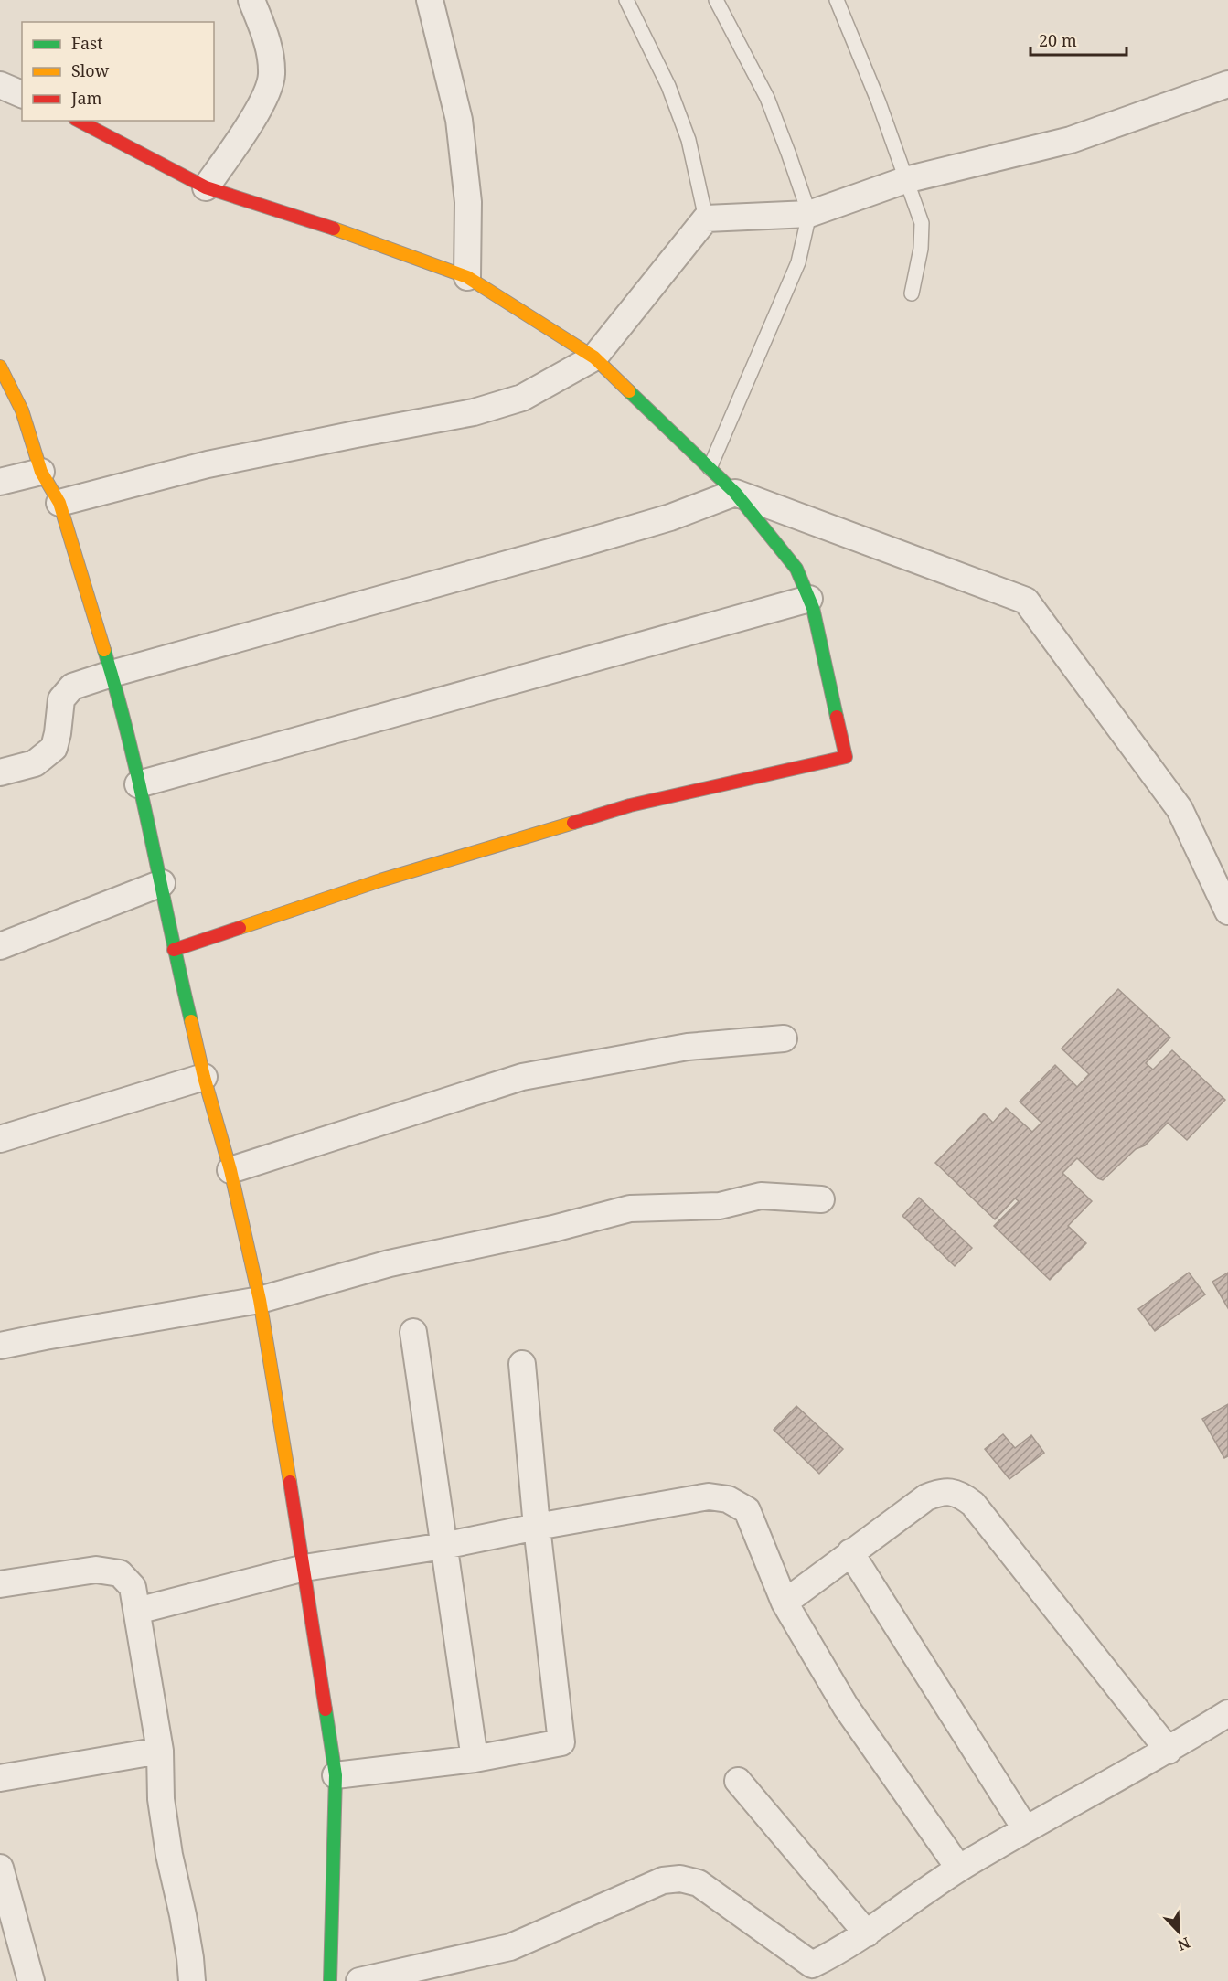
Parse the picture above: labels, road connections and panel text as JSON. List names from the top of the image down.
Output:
{
  "legend": ["Fast", "Slow", "Jam"],
  "scale_bar": "20 m",
  "north": "bottom right"
}
